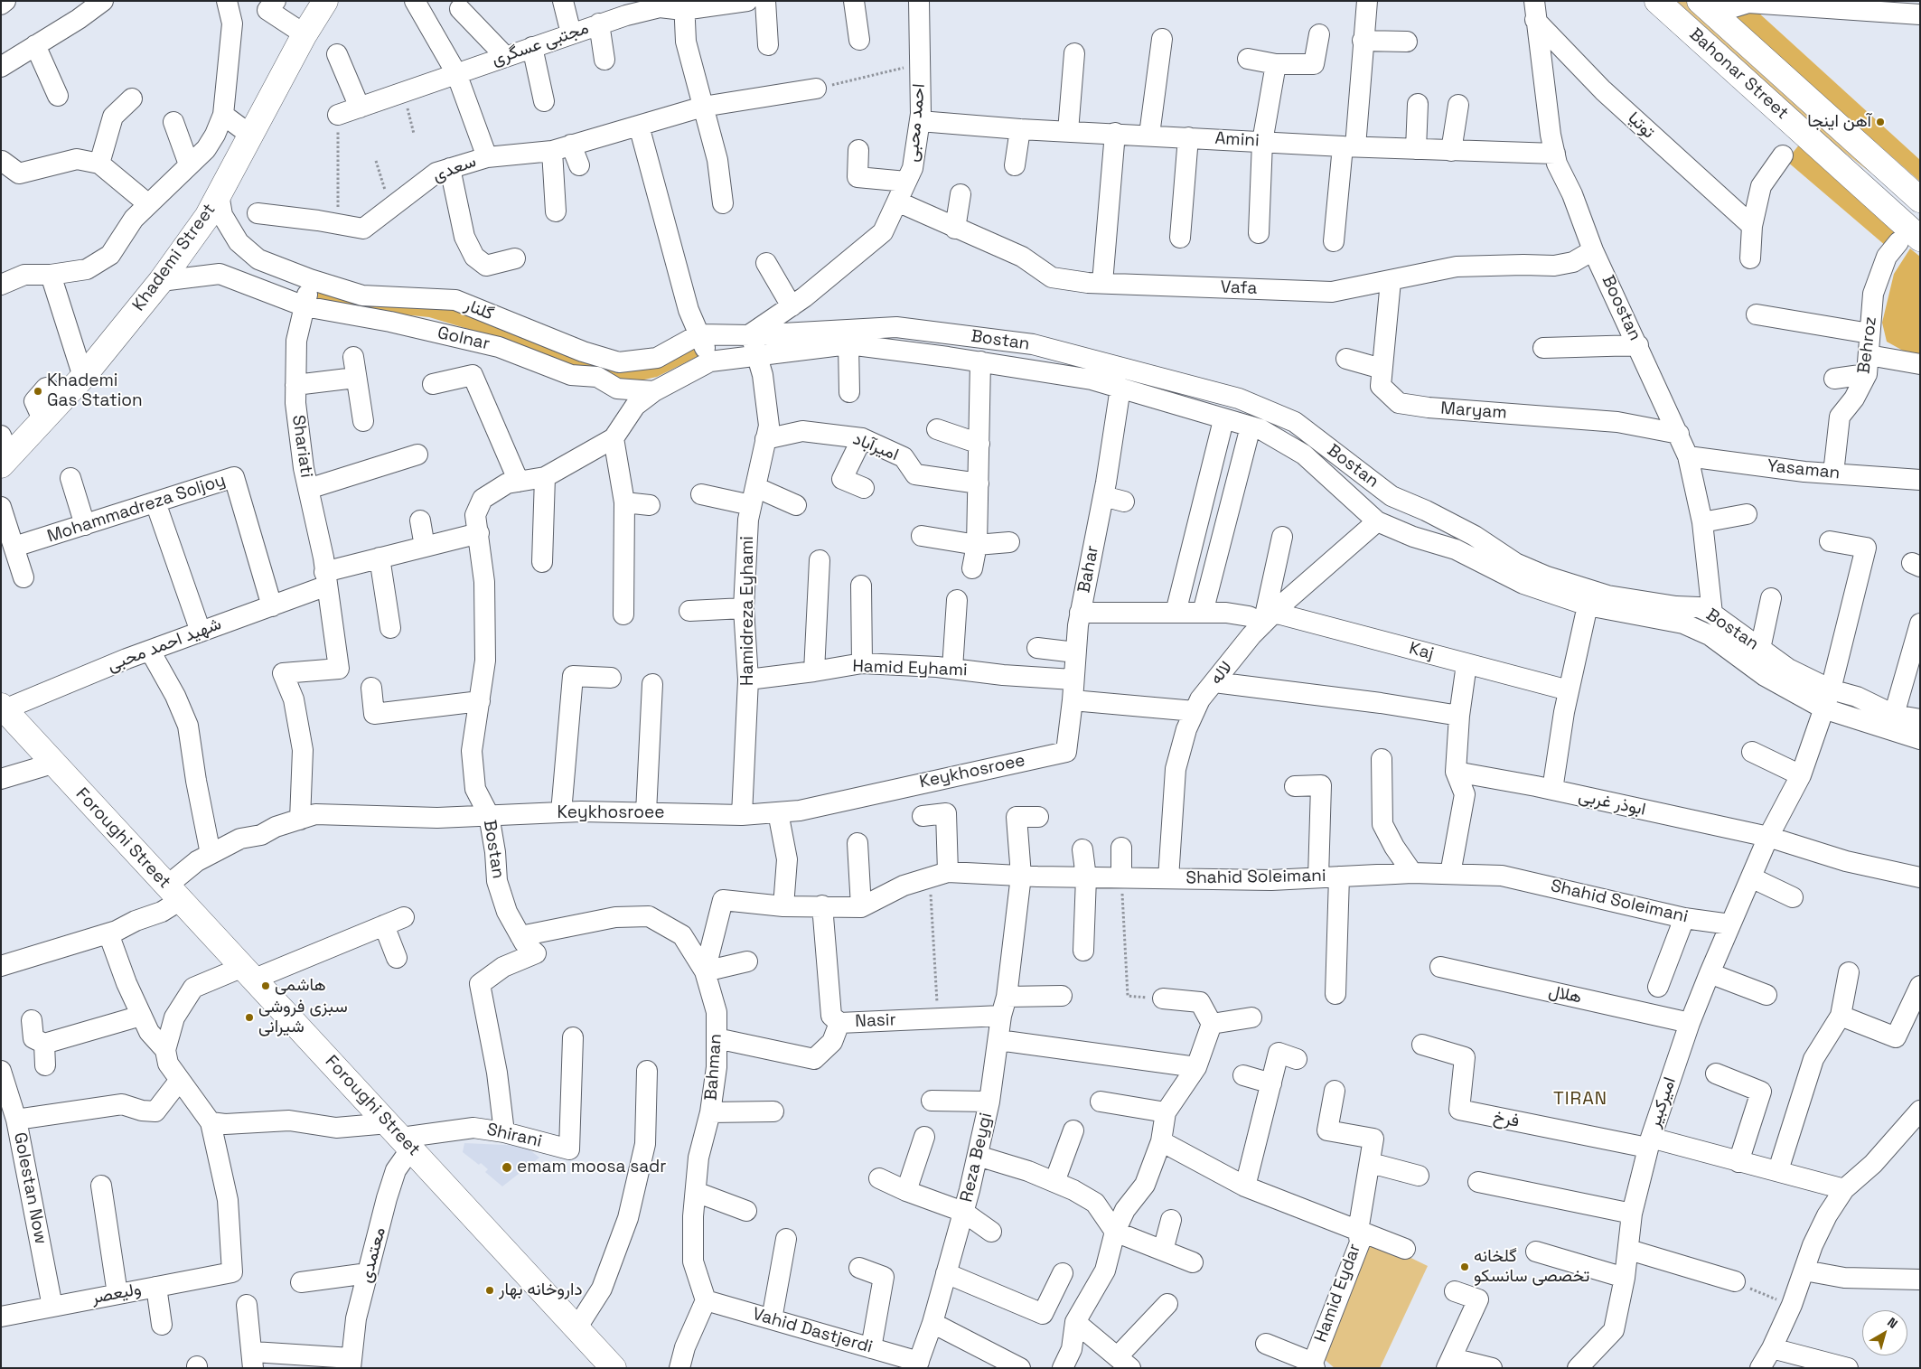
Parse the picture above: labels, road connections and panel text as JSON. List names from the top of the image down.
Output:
{
  "streets": {
    "main road": ["Bahonar Street", "Khademi Street", "Foroughi Street"],
    "street": [
      "مجتبی عسگری",
      "احمد محبی",
      "توتیا",
      "Amini",
      "سعدی",
      "Vafa",
      "Boostan",
      "گلنار",
      "Golnar",
      "Bostan",
      "Behroz",
      "Maryam",
      "Shariati",
      "امیرآباد",
      "Yasaman",
      "Mohammadreza Soljoy",
      "Bahar",
      "Hamidreza Eyhami",
      "شهید احمد محبی",
      "Kaj",
      "Hamid Eyhami",
      "لاله",
      "Keykhosroee",
      "ابوذر غربی",
      "Shahid Soleimani",
      "هلال",
      "Nasir",
      "Bahman",
      "امیرکبیر",
      "فرخ",
      "Shirani",
      "Reza Beygi",
      "Golestan Now",
      "معتمدی",
      "Hamid Eydar",
      "ولیعصر",
      "Vahid Dastjerdi"
    ]
  },
  "crossings": [
    ["Bahonar Street", "Behroz"],
    ["احمد محبی", "Amini"],
    ["احمد محبی", "Vafa"],
    ["احمد محبی", "گلنار"],
    ["احمد محبی", "Bostan"],
    ["احمد محبی", "Hamidreza Eyhami"],
    ["توتیا", "Boostan"],
    ["Amini", "Boostan"],
    ["Khademi Street", "گلنار"],
    ["Khademi Street", "Golnar"],
    ["Vafa", "Boostan"],
    ["Vafa", "Maryam"],
    ["Boostan", "Bostan"],
    ["Boostan", "Maryam"],
    ["Boostan", "Yasaman"],
    ["گلنار", "Bostan"],
    ["گلنار", "Shariati"],
    ["گلنار", "Hamidreza Eyhami"],
    ["Golnar", "Shariati"],
    ["Bostan", "Bahar"],
    ["Bostan", "Hamidreza Eyhami"],
    ["Bostan", "شهید احمد محبی"],
    ["Bostan", "لاله"],
    ["Bostan", "Keykhosroee"],
    ["Bostan", "Bahman"],
    ["Bostan", "امیرکبیر"],
    ["Bostan", "Shirani"],
    ["Behroz", "Yasaman"],
    ["Shariati", "شهید احمد محبی"],
    ["Shariati", "Keykhosroee"],
    ["امیرآباد", "Hamidreza Eyhami"],
    ["Mohammadreza Soljoy", "شهید احمد محبی"],
    ["Bahar", "Kaj"],
    ["Bahar", "Hamid Eyhami"],
    ["Bahar", "Keykhosroee"],
    ["Hamidreza Eyhami", "Hamid Eyhami"],
    ["Hamidreza Eyhami", "Keykhosroee"],
    ["شهید احمد محبی", "Foroughi Street"],
    ["Kaj", "لاله"],
    ["لاله", "Shahid Soleimani"],
    ["Keykhosroee", "Foroughi Street"],
    ["ابوذر غربی", "امیرکبیر"],
    ["Foroughi Street", "Shirani"],
    ["Foroughi Street", "معتمدی"],
    ["Shahid Soleimani", "Bahman"],
    ["Shahid Soleimani", "امیرکبیر"],
    ["Shahid Soleimani", "Reza Beygi"],
    ["هلال", "امیرکبیر"],
    ["Nasir", "Bahman"],
    ["Nasir", "Reza Beygi"],
    ["Bahman", "Vahid Dastjerdi"],
    ["امیرکبیر", "فرخ"],
    ["Shirani", "معتمدی"],
    ["Reza Beygi", "Vahid Dastjerdi"],
    ["Golestan Now", "ولیعصر"]
  ],
  "districts": ["TIRAN"],
  "places": [
    "آهن اینجا",
    "Khademi Gas Station",
    "هاشمی",
    "سبزی فروشی شیرانی",
    "emam moosa sadr",
    "گلخانه تخصصی سانسکو",
    "داروخانه بهار"
  ],
  "north": "top right"
}
